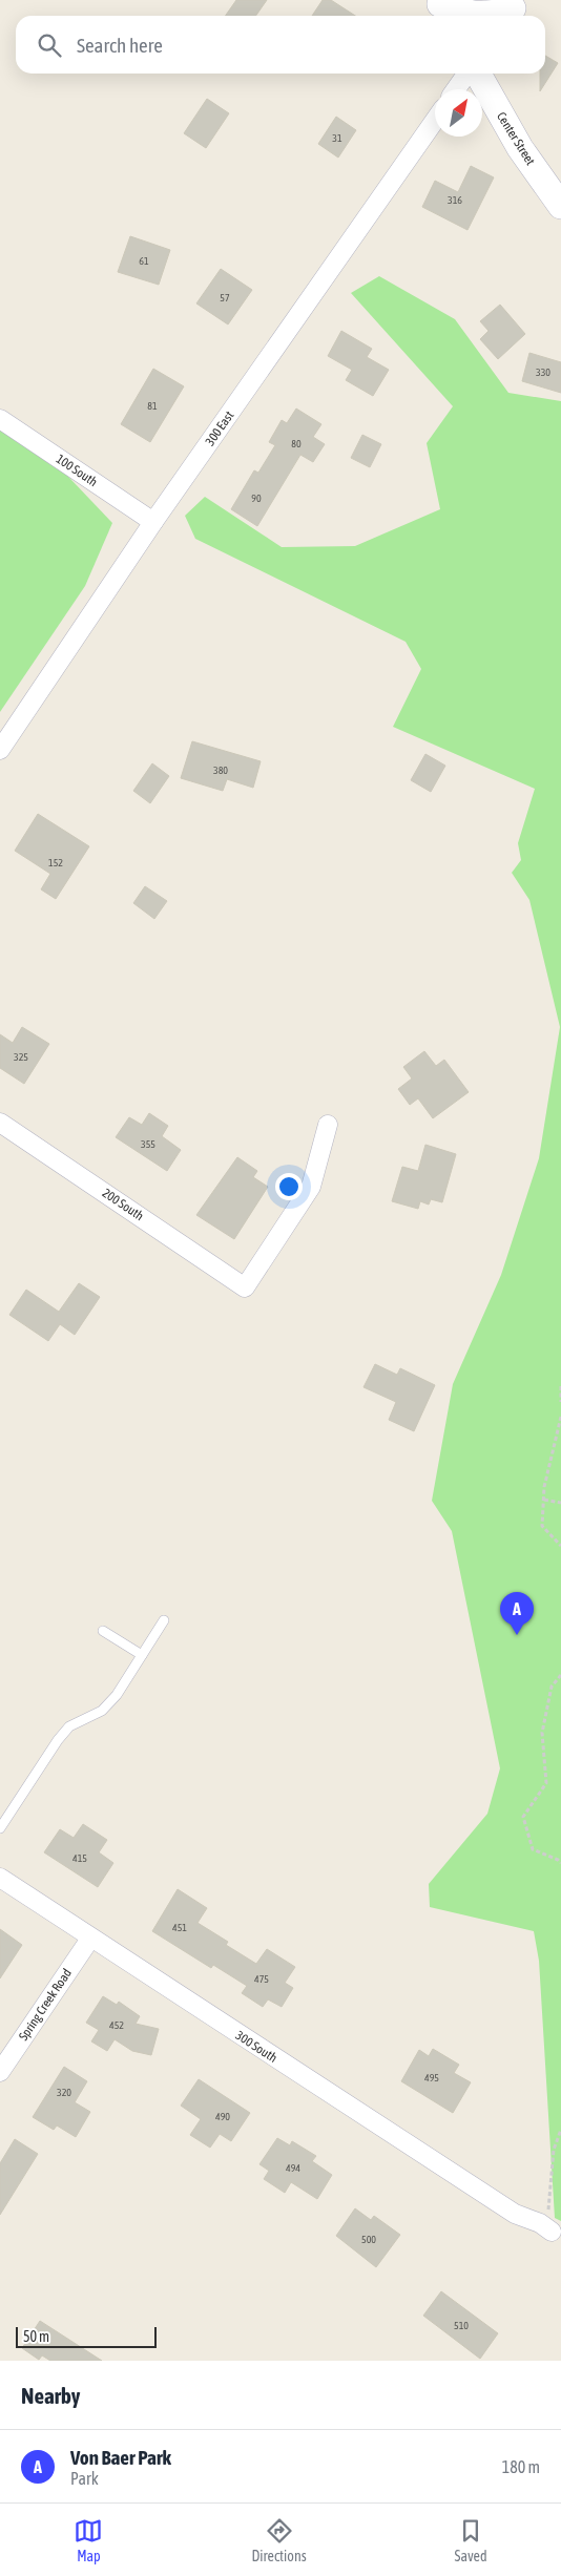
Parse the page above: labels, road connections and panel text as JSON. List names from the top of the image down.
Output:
{
  "streets": {
    "street": [
      "Center Street",
      "300 East",
      "100 South",
      "200 South",
      "Spring Creek Road",
      "300 South"
    ]
  },
  "crossings": [
    ["300 East", "100 South"],
    ["Spring Creek Road", "300 South"]
  ],
  "house_numbers": [
    "31",
    "316",
    "61",
    "57",
    "330",
    "81",
    "80",
    "90",
    "380",
    "152",
    "325",
    "355",
    "415",
    "451",
    "475",
    "452",
    "495",
    "320",
    "490",
    "494",
    "500",
    "510"
  ],
  "scale_bar": "50 m",
  "north": "top right",
  "page": {
    "search": "Search here",
    "pins": "A",
    "scale": "50 m",
    "heading": "Nearby",
    "list": [
      {
        "mark": "A",
        "name": "Von Baer Park",
        "note": "Park",
        "value": "180 m"
      }
    ],
    "nav": ["Map", "Directions", "Saved"]
  }
}
